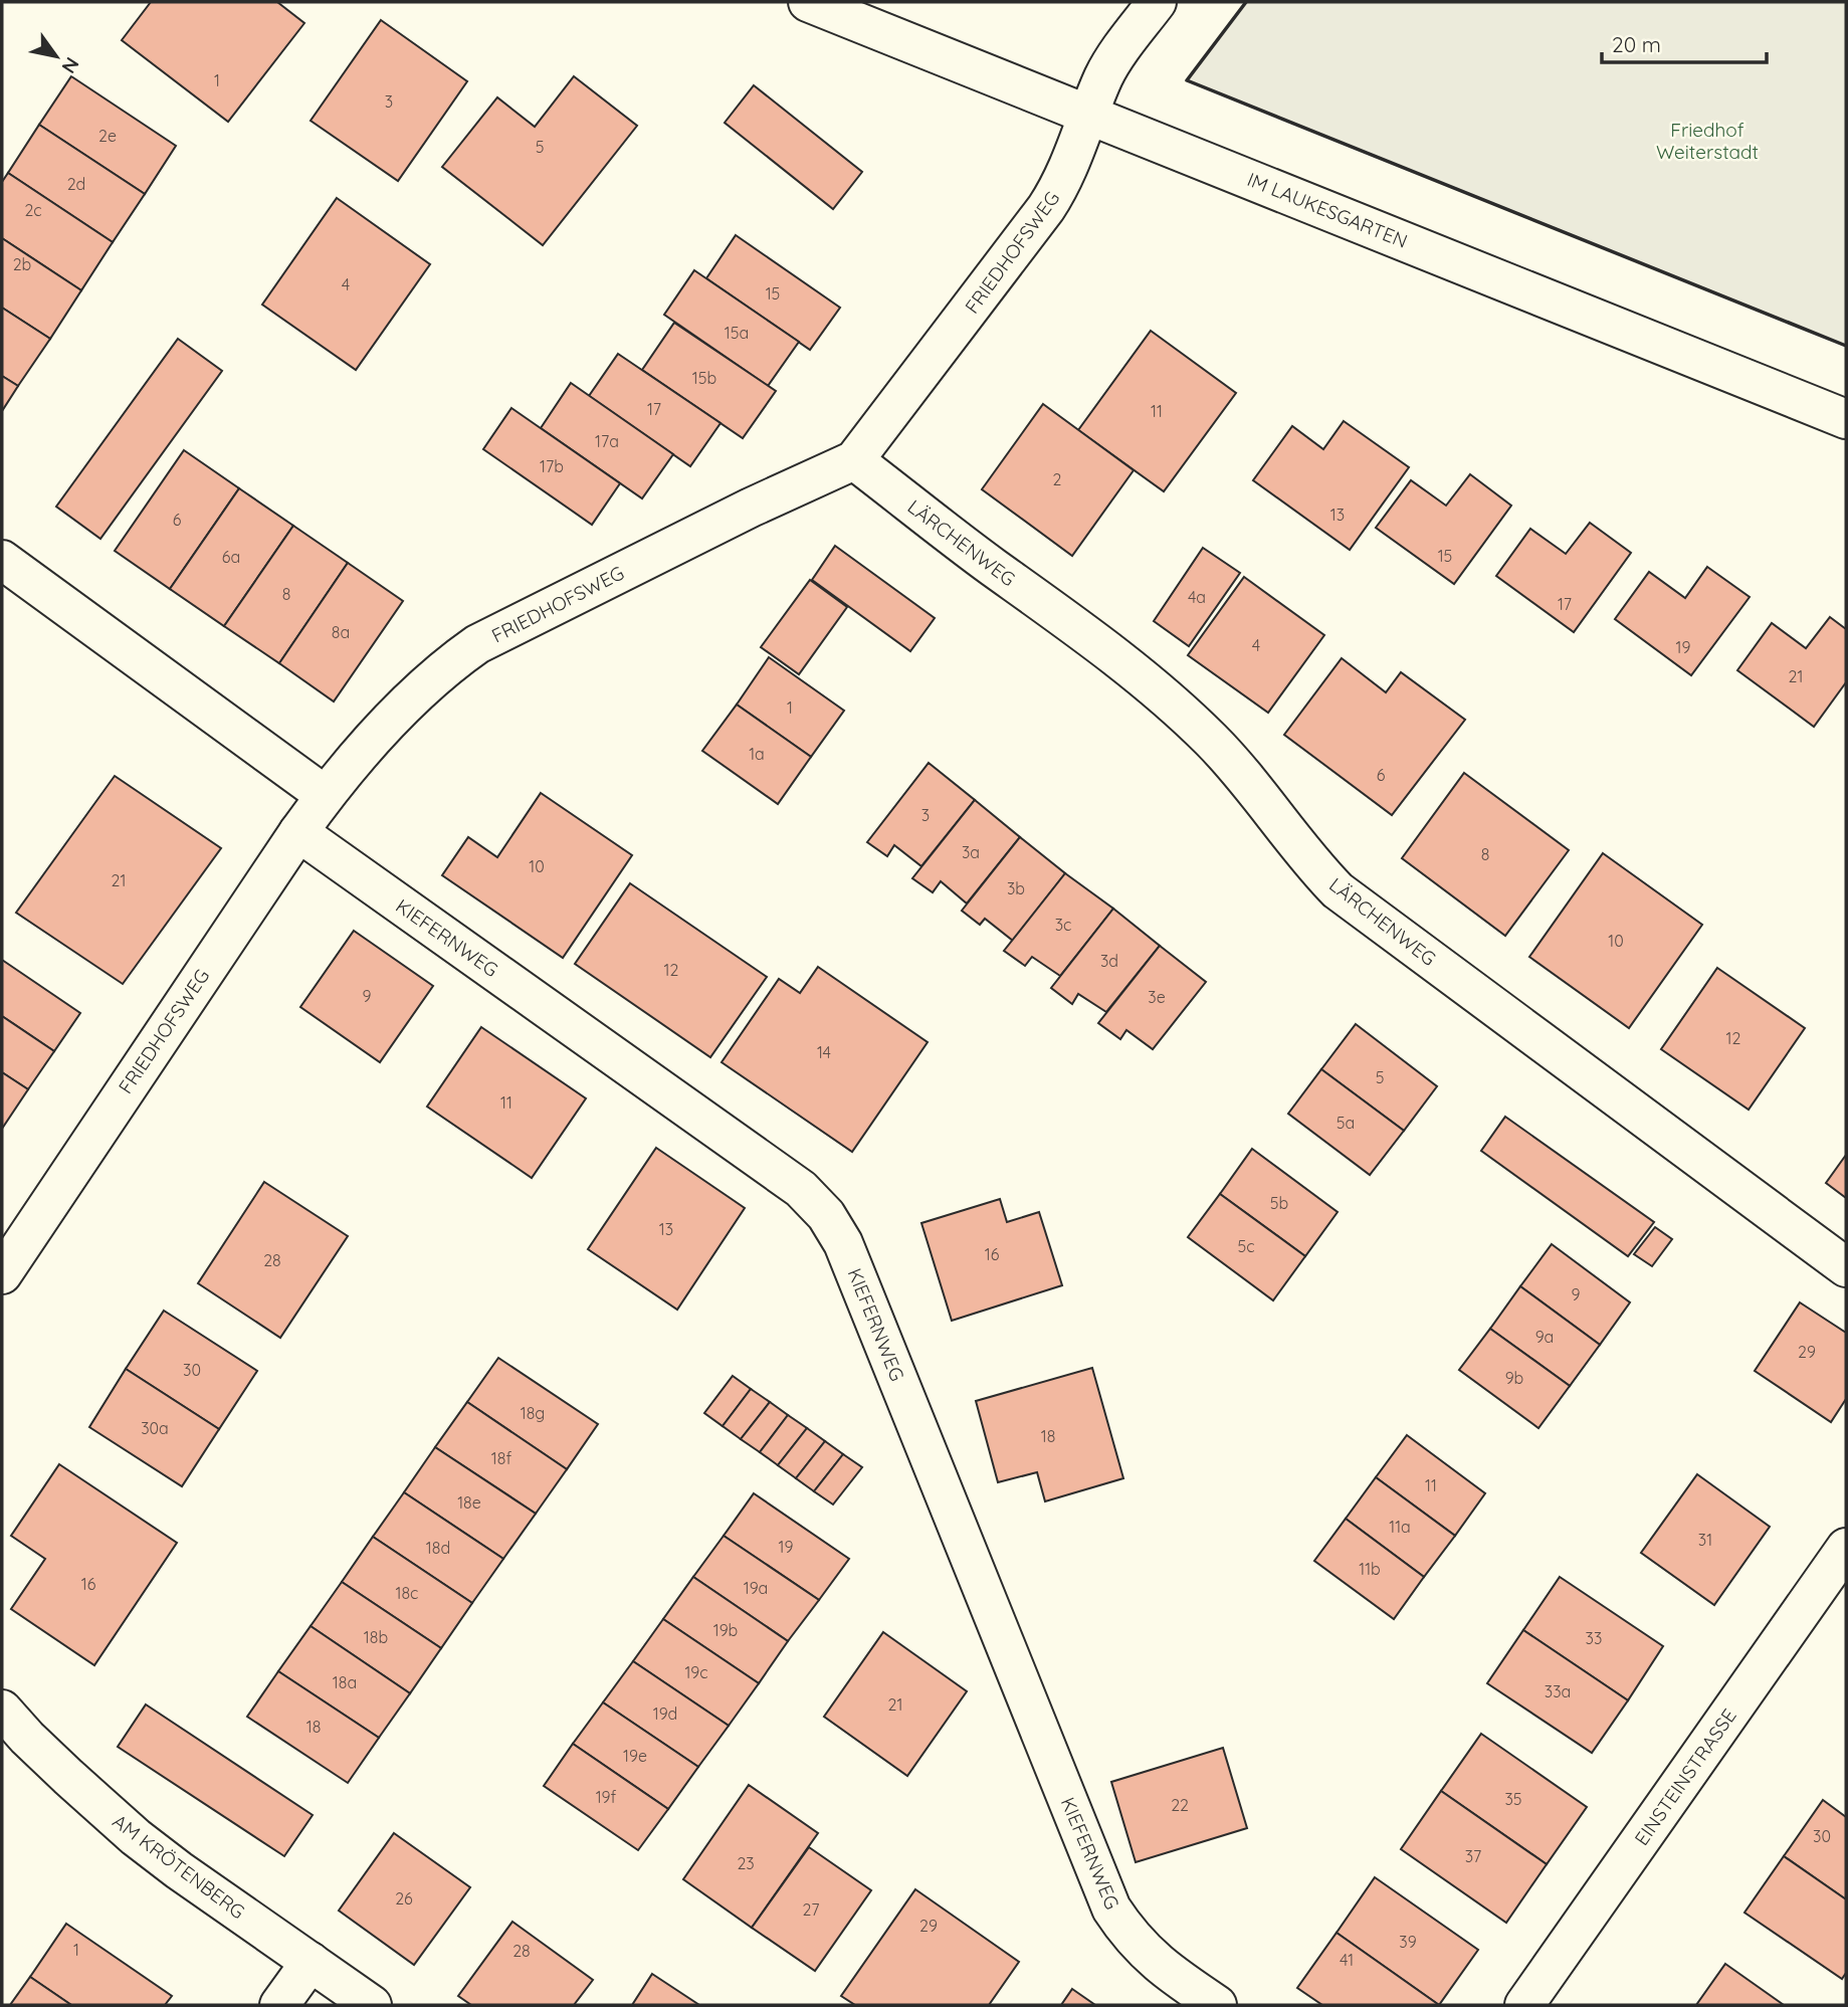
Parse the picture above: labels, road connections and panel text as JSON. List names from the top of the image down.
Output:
{
  "streets": {
    "street": [
      "IM LAUKESGARTEN",
      "FRIEDHOFSWEG",
      "LÄRCHENWEG",
      "KIEFERNWEG",
      "EINSTEINSTRASSE",
      "AM KRÖTENBERG"
    ]
  },
  "crossings": [
    ["IM LAUKESGARTEN", "FRIEDHOFSWEG"],
    ["FRIEDHOFSWEG", "LÄRCHENWEG"],
    ["FRIEDHOFSWEG", "KIEFERNWEG"]
  ],
  "parks": ["Friedhof Weiterstadt"],
  "house_numbers": [
    "1",
    "3",
    "2e",
    "5",
    "2d",
    "2c",
    "2b",
    "4",
    "15",
    "15a",
    "15b",
    "17",
    "11",
    "17a",
    "17b",
    "2",
    "13",
    "6",
    "15",
    "6a",
    "8",
    "4a",
    "17",
    "8a",
    "4",
    "19",
    "21",
    "1",
    "1a",
    "6",
    "3",
    "3a",
    "8",
    "10",
    "21",
    "3b",
    "3c",
    "10",
    "3d",
    "12",
    "9",
    "3e",
    "12",
    "14",
    "5",
    "11",
    "5a",
    "5b",
    "13",
    "5c",
    "16",
    "28",
    "9",
    "9a",
    "29",
    "30",
    "9b",
    "18g",
    "30a",
    "18",
    "18f",
    "11",
    "18e",
    "11a",
    "31",
    "19",
    "18d",
    "11b",
    "16",
    "19a",
    "18c",
    "19b",
    "18b",
    "33",
    "19c",
    "18a",
    "33a",
    "21",
    "19d",
    "18",
    "19e",
    "19f",
    "35",
    "22",
    "30",
    "37",
    "23",
    "26",
    "27",
    "29",
    "39",
    "1",
    "28",
    "41"
  ],
  "scale_bar": "20 m",
  "north": "bottom right"
}
